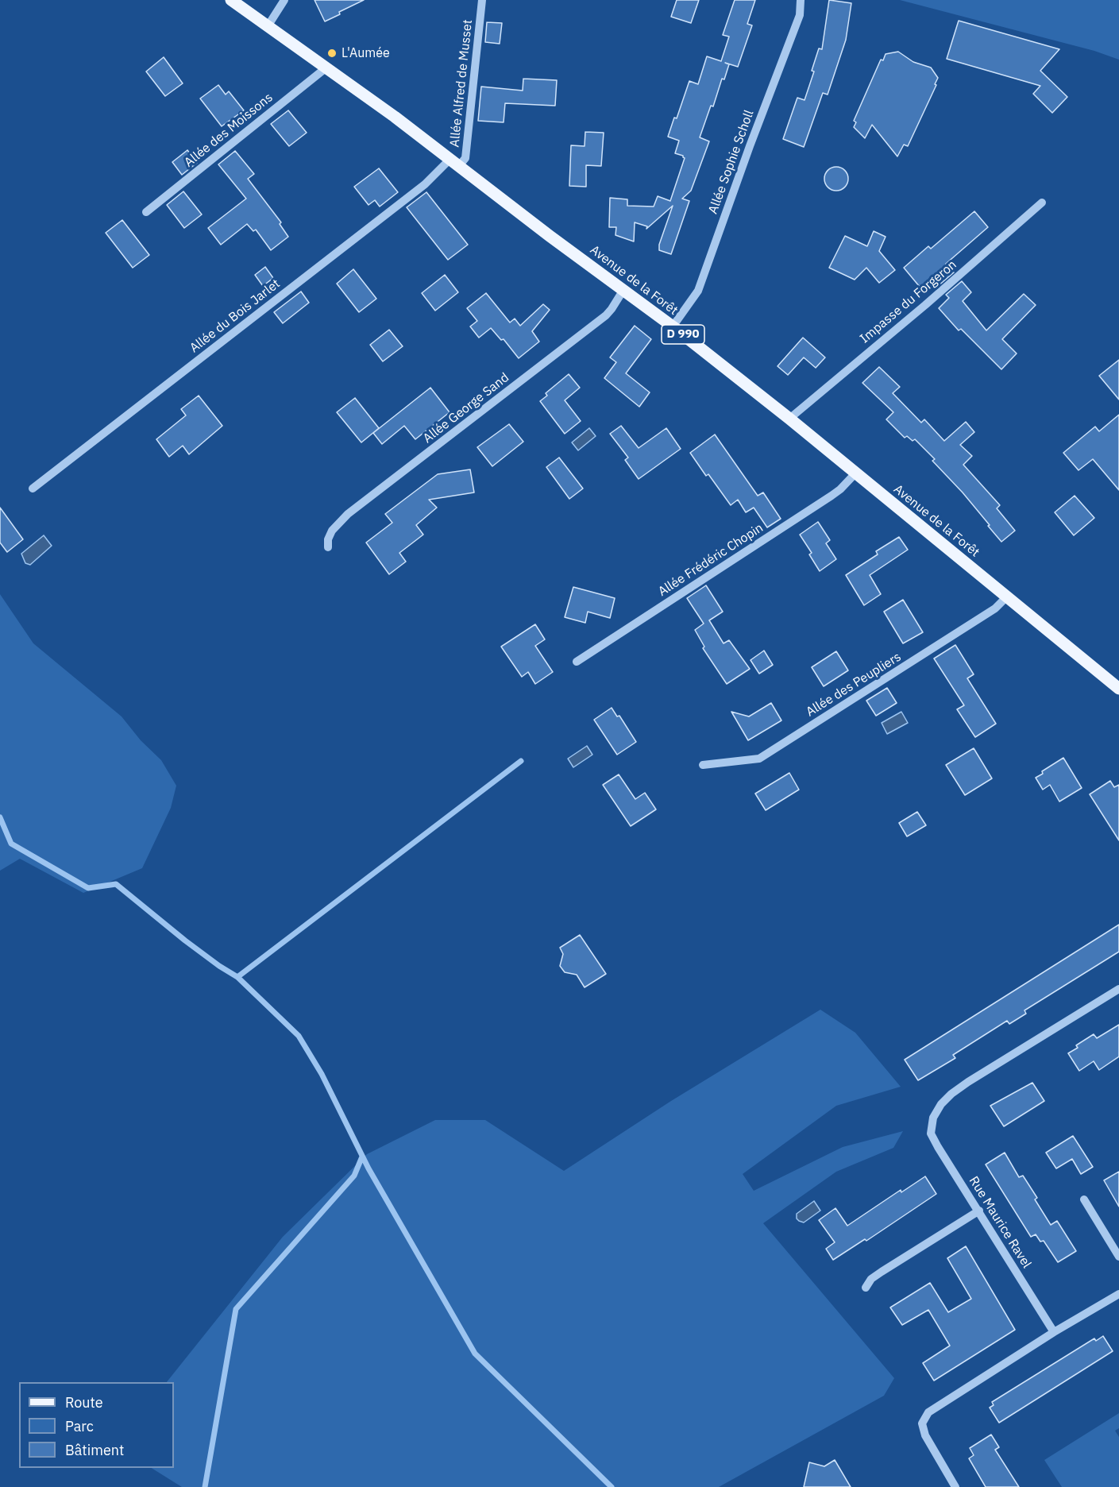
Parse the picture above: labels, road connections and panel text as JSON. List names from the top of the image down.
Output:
{
  "streets": {
    "main road": ["Avenue de la Forêt", "D 990"],
    "street": [
      "Allée Alfred de Musset",
      "Allée des Moissons",
      "Allée Sophie Scholl",
      "Impasse du Forgeron",
      "Allée du Bois Jarlet",
      "Allée George Sand",
      "Allée Frédéric Chopin",
      "Allée des Peupliers",
      "Rue Maurice Ravel"
    ]
  },
  "crossings": [
    ["Allée Alfred de Musset", "Avenue de la Forêt"],
    ["Allée Alfred de Musset", "Allée du Bois Jarlet"],
    ["Allée des Moissons", "Avenue de la Forêt"],
    ["Allée Sophie Scholl", "Avenue de la Forêt"],
    ["Avenue de la Forêt", "Impasse du Forgeron"],
    ["Avenue de la Forêt", "Allée du Bois Jarlet"],
    ["Avenue de la Forêt", "Allée George Sand"],
    ["Avenue de la Forêt", "Allée Frédéric Chopin"],
    ["Avenue de la Forêt", "Allée des Peupliers"]
  ],
  "places": ["L'Aumée"],
  "legend": ["Route", "Parc", "Bâtiment"]
}
